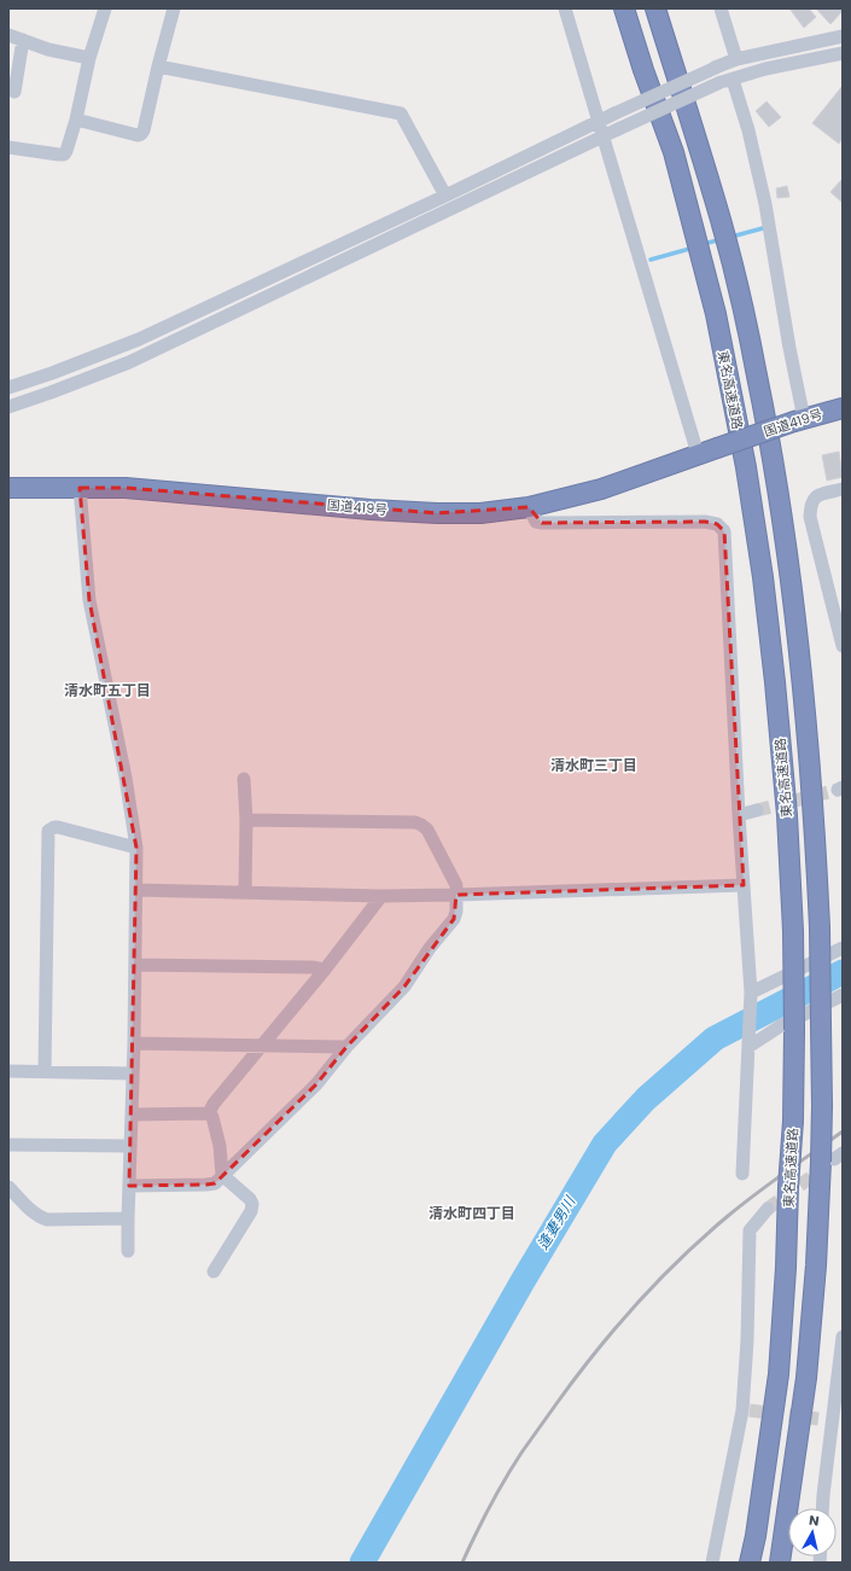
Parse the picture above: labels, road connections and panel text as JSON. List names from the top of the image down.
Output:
{
  "streets": {
    "highway": ["東名高速道路", "国道419号"]
  },
  "districts": ["清水町五丁目", "清水町三丁目", "清水町四丁目"],
  "water": ["逢妻男川"],
  "north": "top"
}
